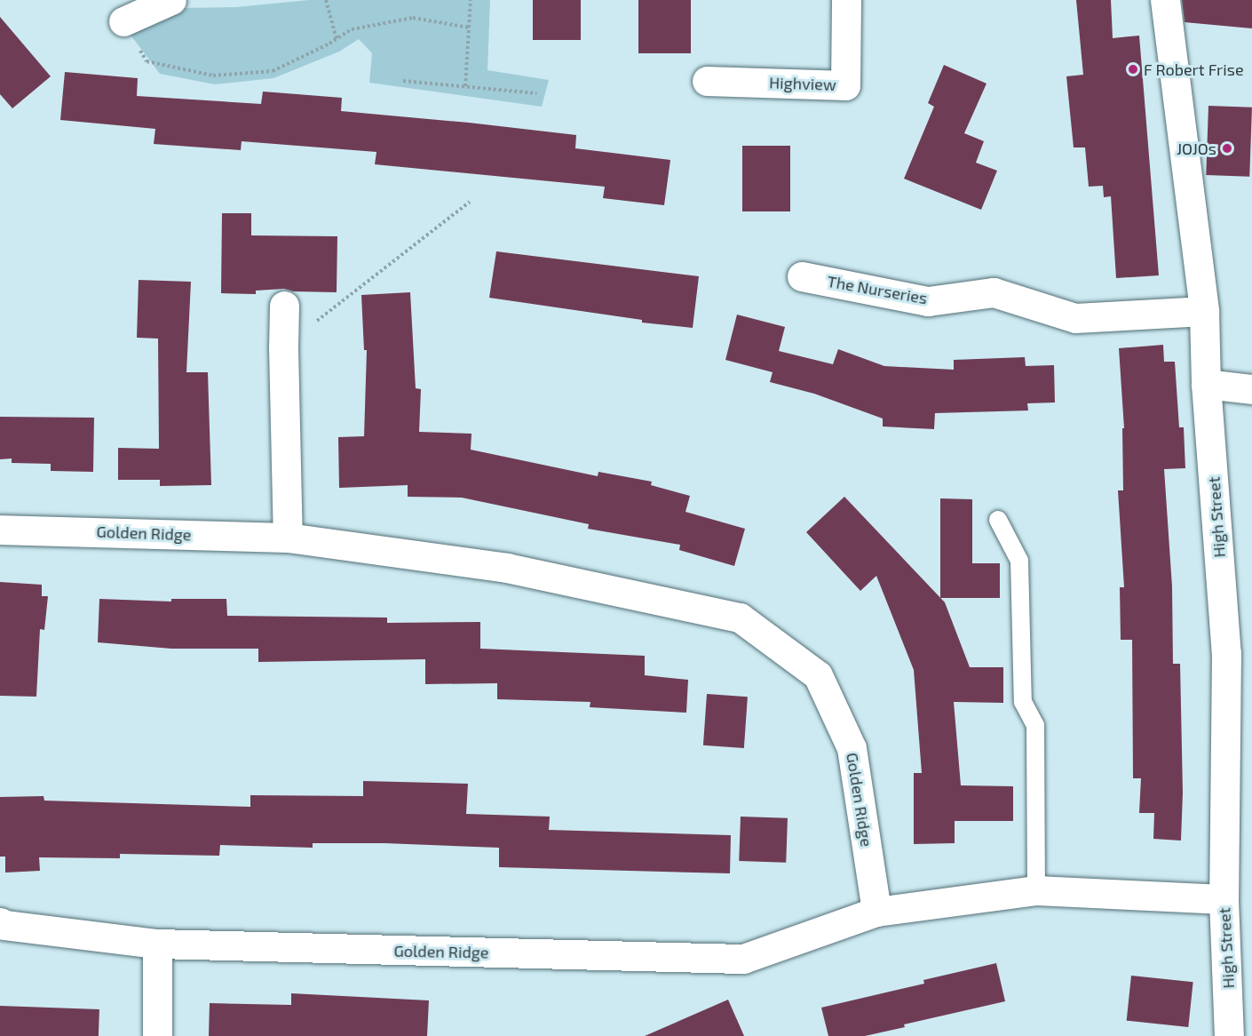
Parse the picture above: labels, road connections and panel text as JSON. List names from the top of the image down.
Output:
{
  "streets": {
    "street": [
      "Highview",
      "The Nurseries",
      "High Street",
      "Golden Ridge"
    ]
  },
  "crossings": [
    ["The Nurseries", "High Street"],
    ["High Street", "Golden Ridge"]
  ],
  "places": ["F Robert Frise", "JOJOs"]
}
